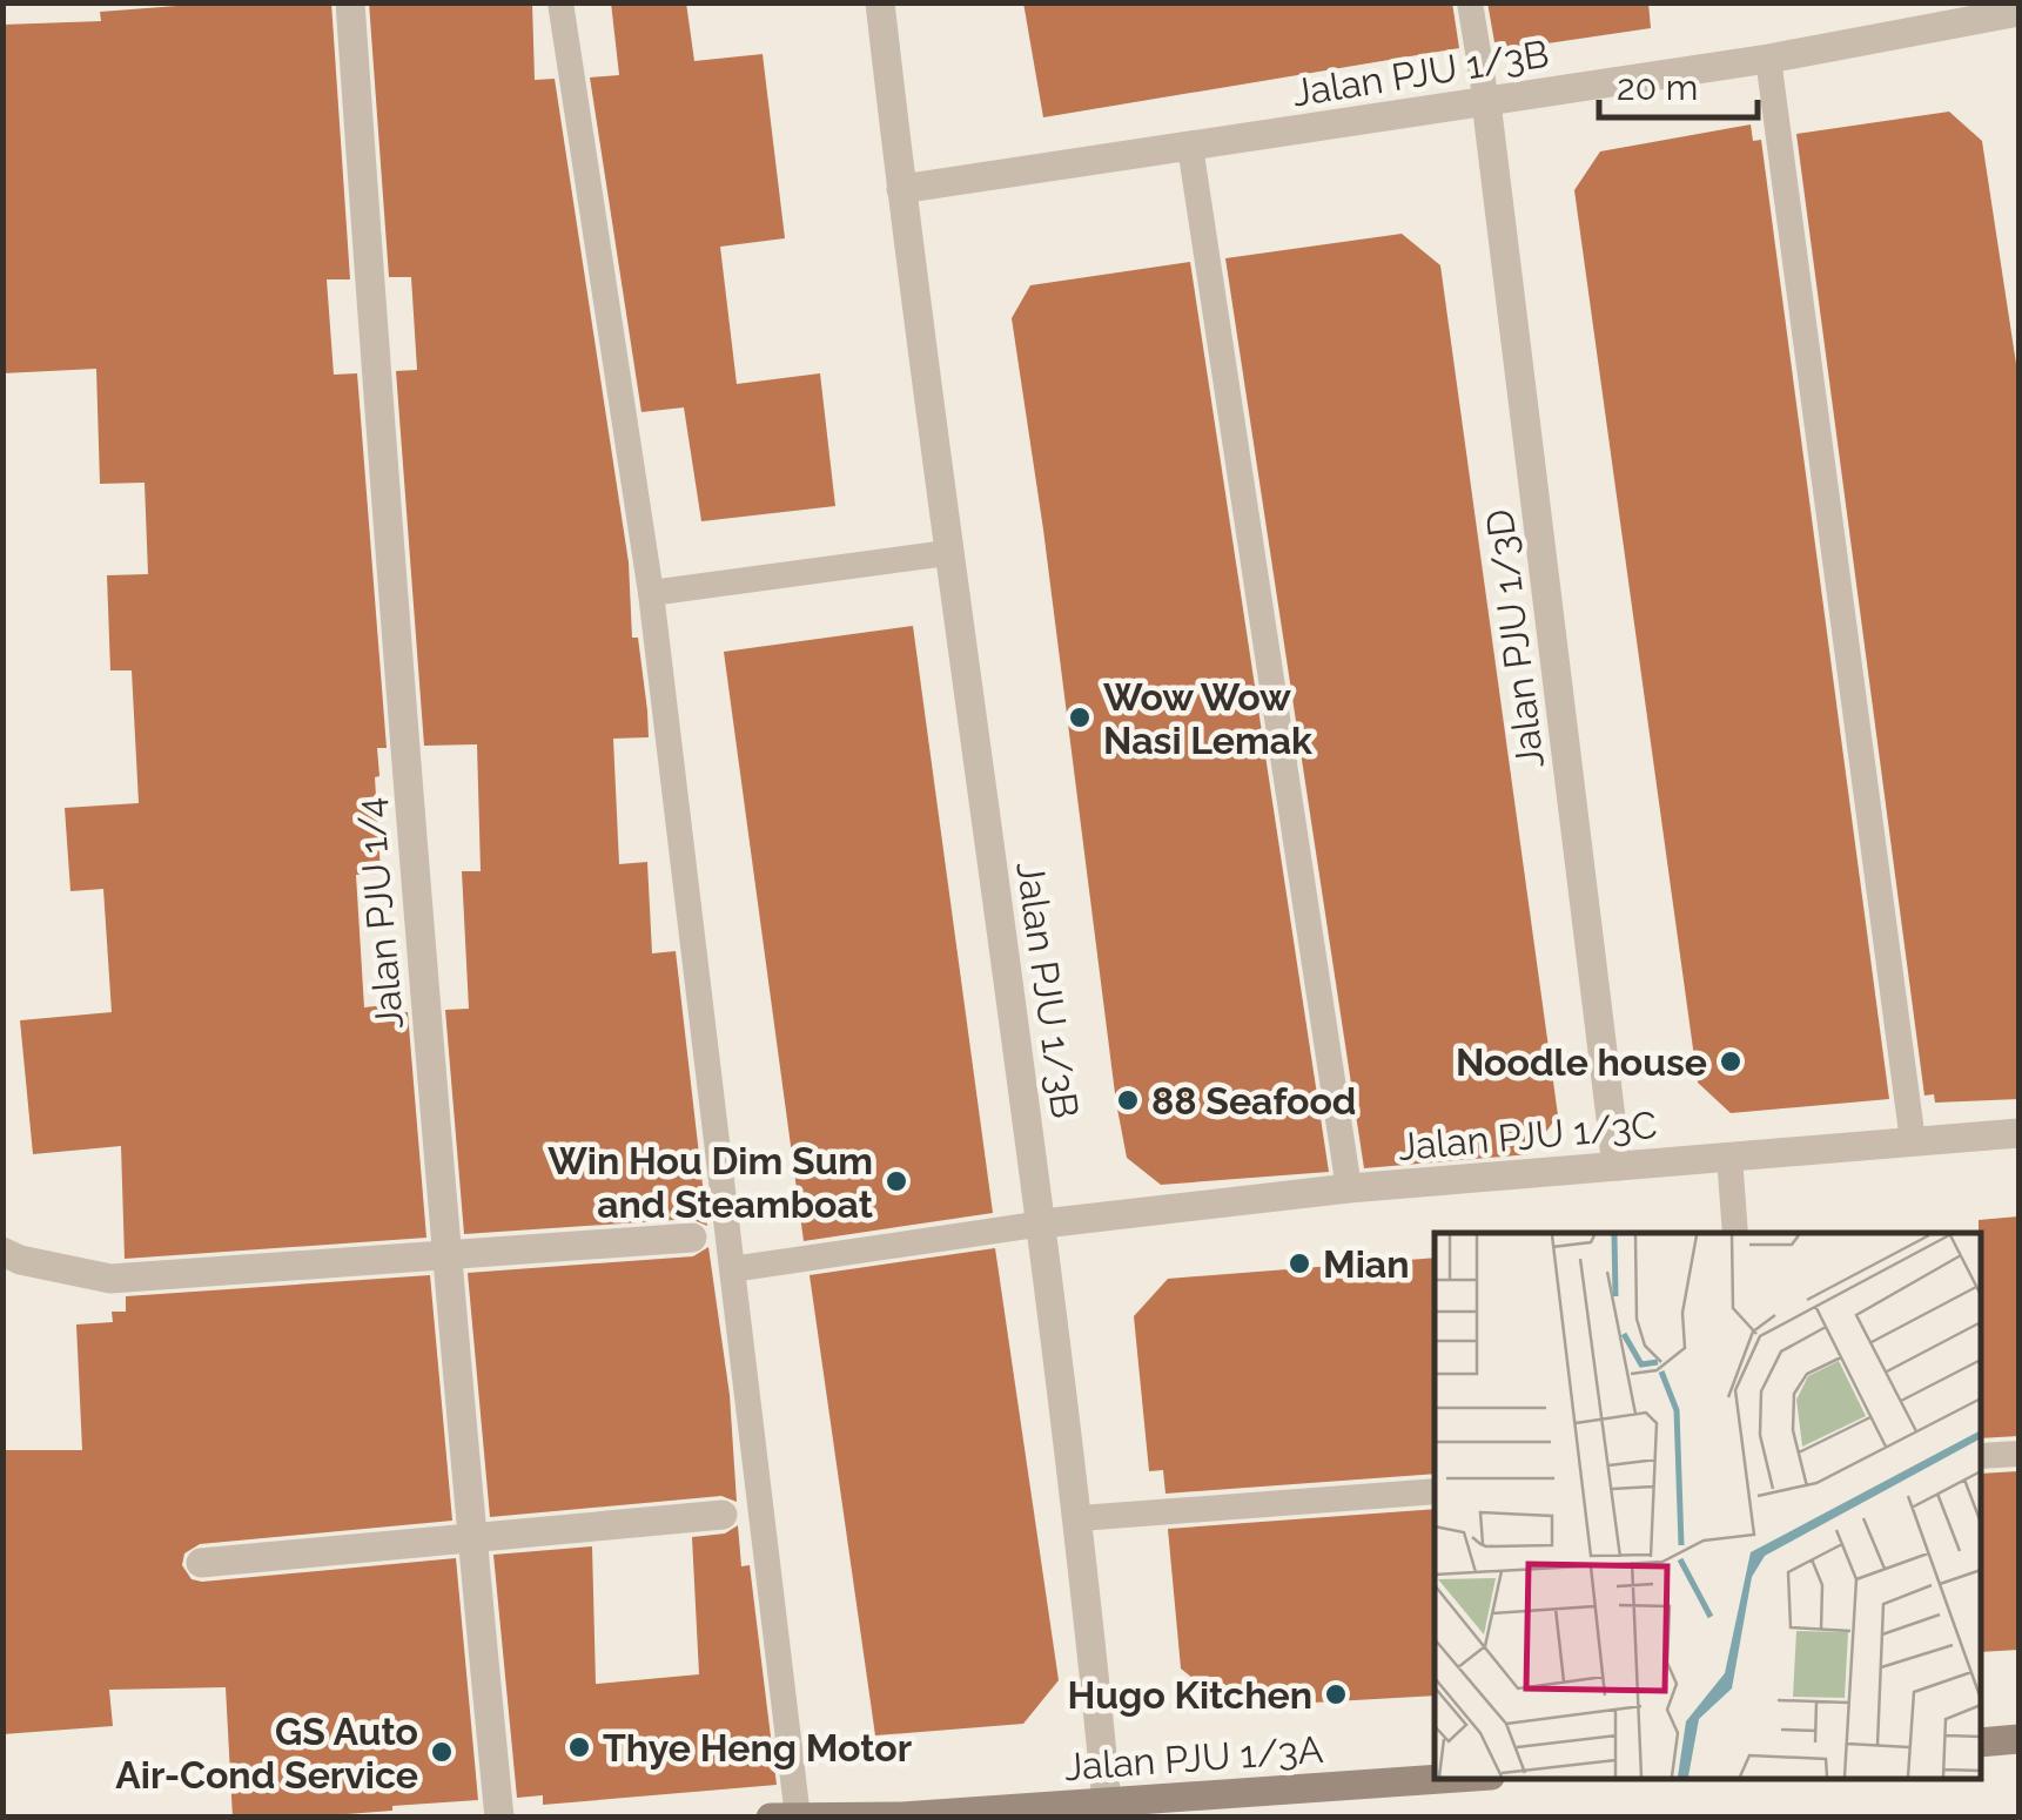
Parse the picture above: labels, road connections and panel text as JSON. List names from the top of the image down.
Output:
{
  "streets": {
    "main road": ["Jalan PJU 1/3A"],
    "street": [
      "Jalan PJU 1/3B",
      "Jalan PJU 1/3D",
      "Jalan PJU 1/4",
      "Jalan PJU 1/3C"
    ]
  },
  "crossings": [
    ["Jalan PJU 1/3B", "Jalan PJU 1/3D"],
    ["Jalan PJU 1/3B", "Jalan PJU 1/3C"],
    ["Jalan PJU 1/3B", "Jalan PJU 1/3A"],
    ["Jalan PJU 1/3D", "Jalan PJU 1/3C"]
  ],
  "places": [
    "Wow Wow Nasi Lemak",
    "Noodle house",
    "88 Seafood",
    "Win Hou Dim Sum and Steamboat",
    "Mian",
    "Hugo Kitchen",
    "Thye Heng Motor",
    "GS Auto Air-Cond Service"
  ],
  "scale_bar": "20 m"
}
